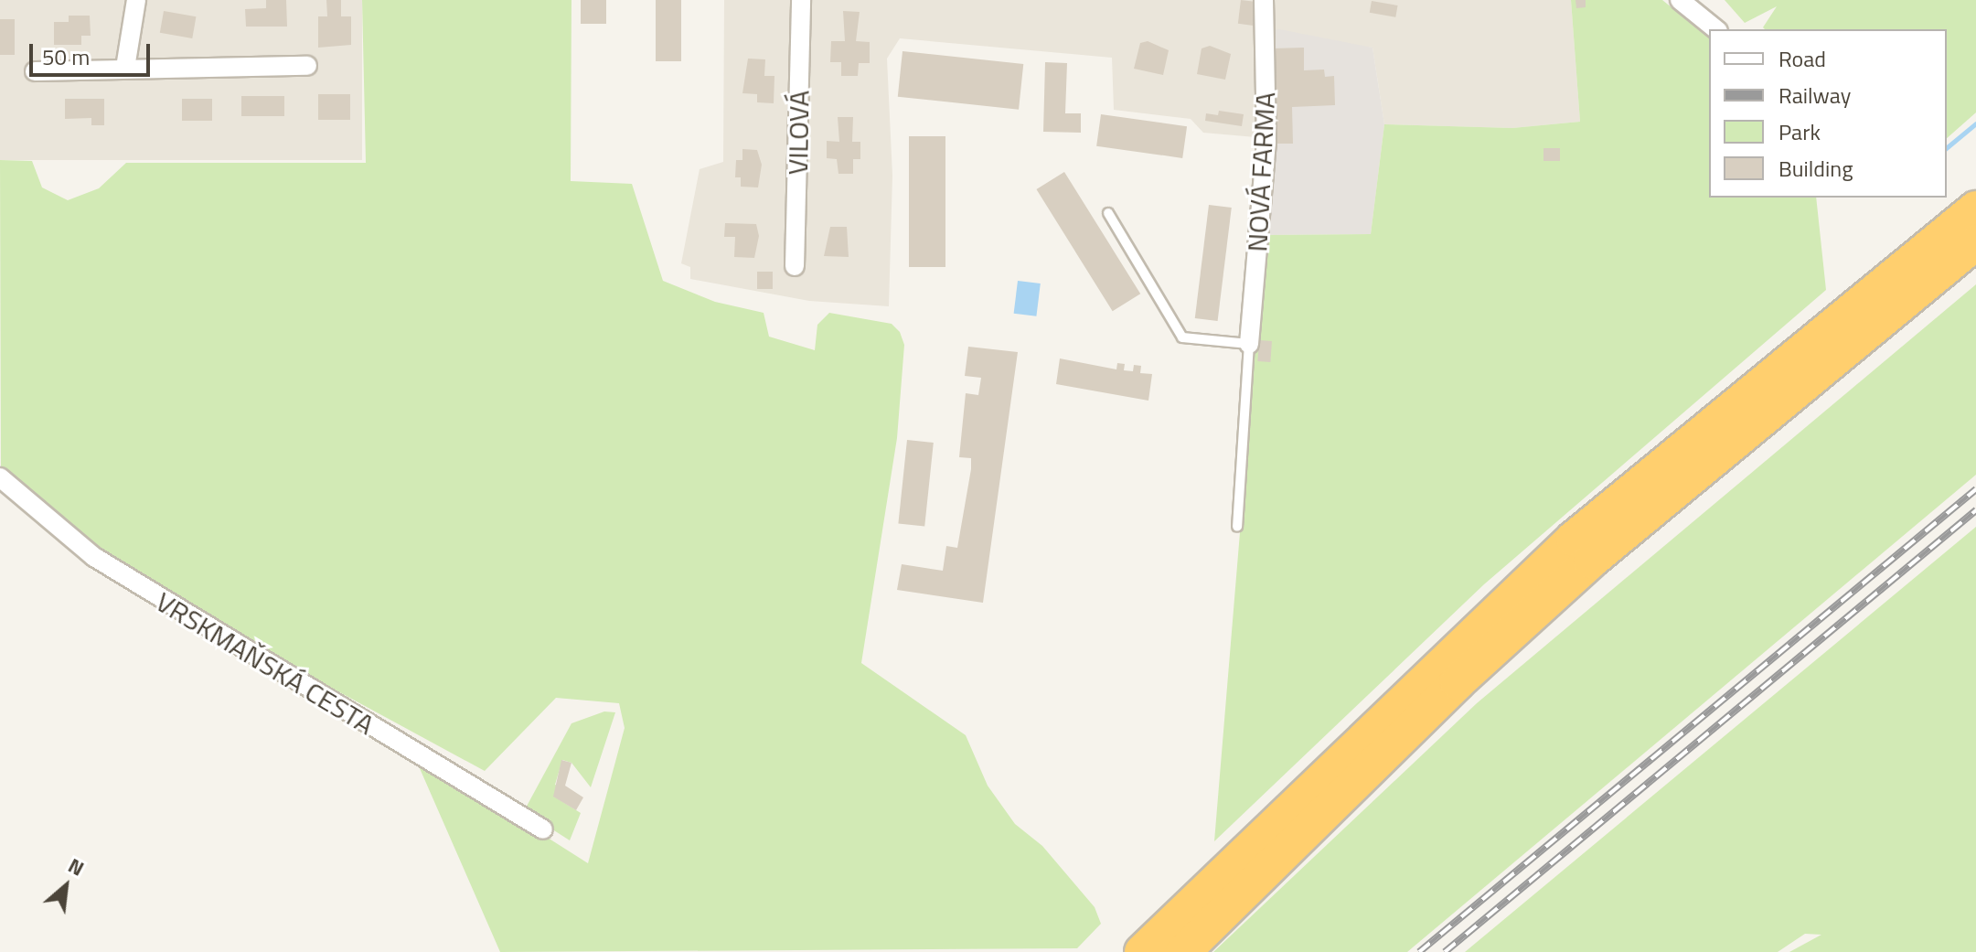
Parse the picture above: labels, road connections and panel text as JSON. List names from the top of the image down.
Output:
{
  "streets": {
    "street": ["VILOVÁ", "NOVÁ FARMA", "VRSKMAŇSKÁ CESTA"]
  },
  "legend": [
    "Road",
    "Railway",
    "Park",
    "Building"
  ],
  "scale_bar": "50 m",
  "north": "top right"
}
